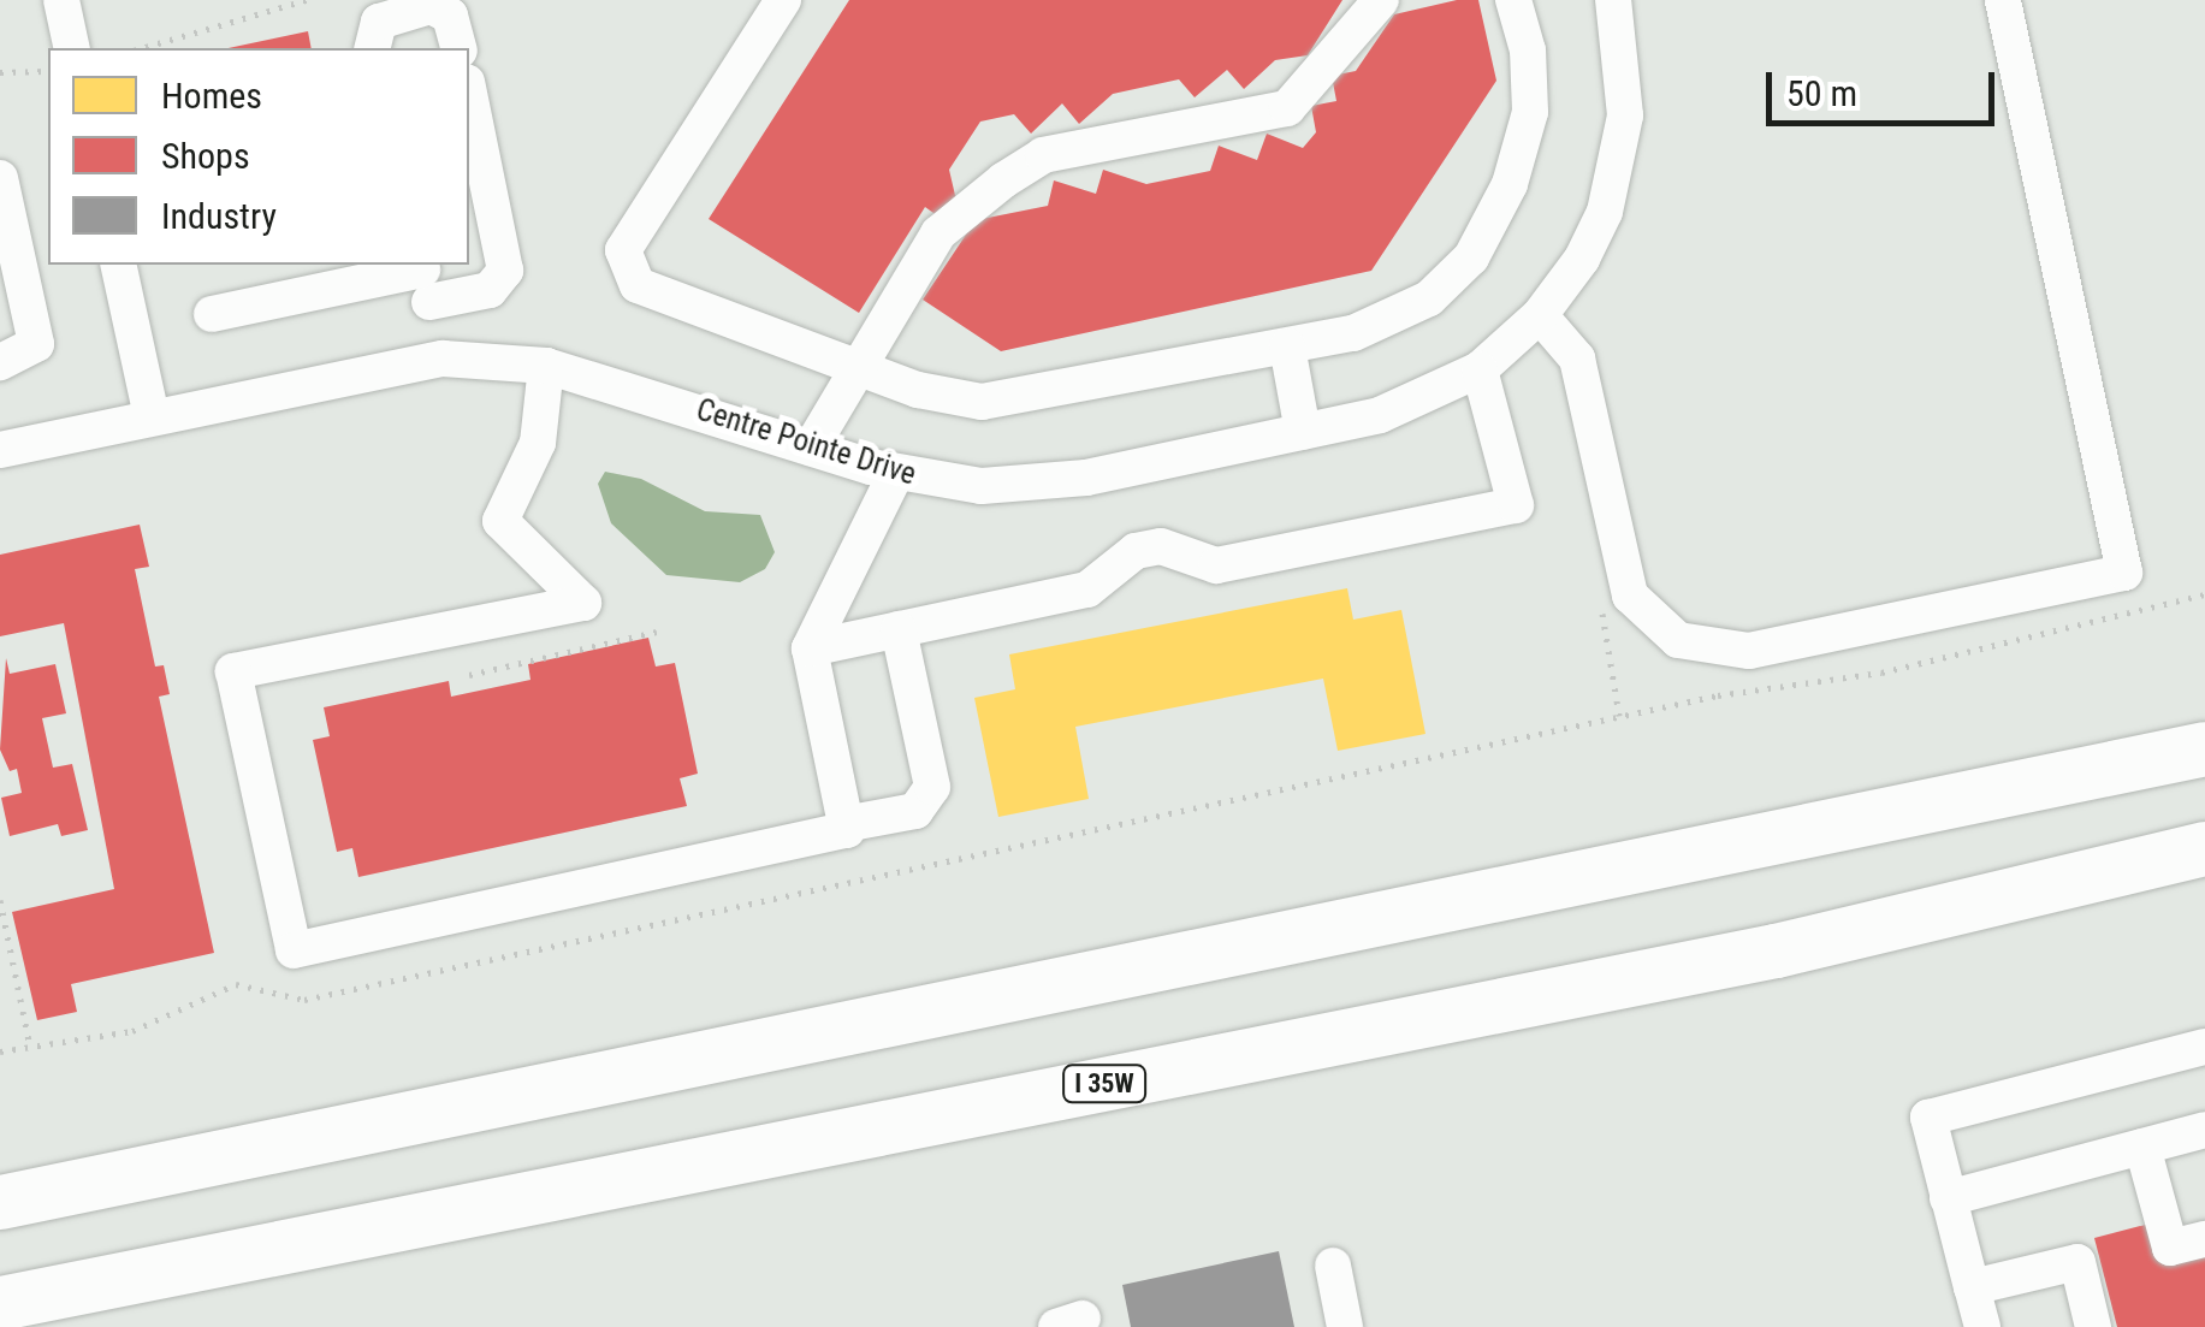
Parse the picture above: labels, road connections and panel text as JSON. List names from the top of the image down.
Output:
{
  "streets": {
    "highway": ["I 35W"],
    "street": ["Centre Pointe Drive"]
  },
  "legend": ["Homes", "Shops", "Industry"],
  "scale_bar": "50 m"
}
